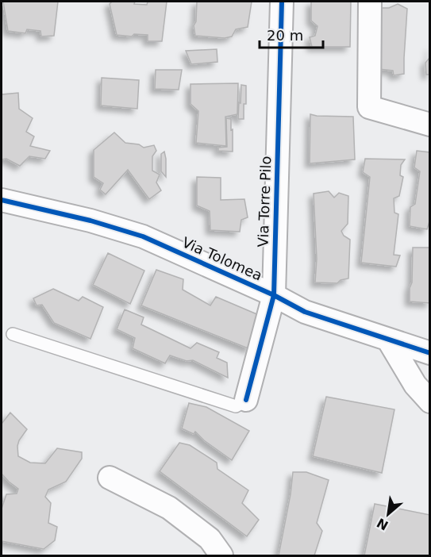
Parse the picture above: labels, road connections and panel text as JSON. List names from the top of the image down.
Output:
{
  "streets": {
    "street": ["Via Torre Pilo", "Via Tolomea"]
  },
  "crossings": [
    ["Via Torre Pilo", "Via Tolomea"]
  ],
  "scale_bar": "20 m",
  "north": "bottom left"
}
